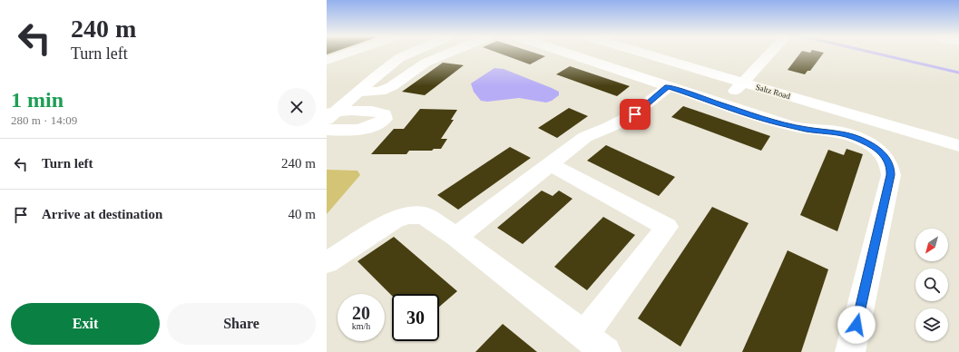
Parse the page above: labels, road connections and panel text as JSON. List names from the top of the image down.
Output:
{
  "streets": {
    "street": ["Saltz Road"]
  },
  "north": "bottom left",
  "page": {
    "turn": ["240 m", "Turn left"],
    "heading": ["1 min", "280 m · 14:09"],
    "list": [
      {
        "name": "Turn left",
        "value": "240 m"
      },
      {
        "name": "Arrive at destination",
        "value": "40 m"
      }
    ],
    "speed": "20 km/h",
    "limit": "30",
    "buttons": ["Exit", "Share"]
  }
}
